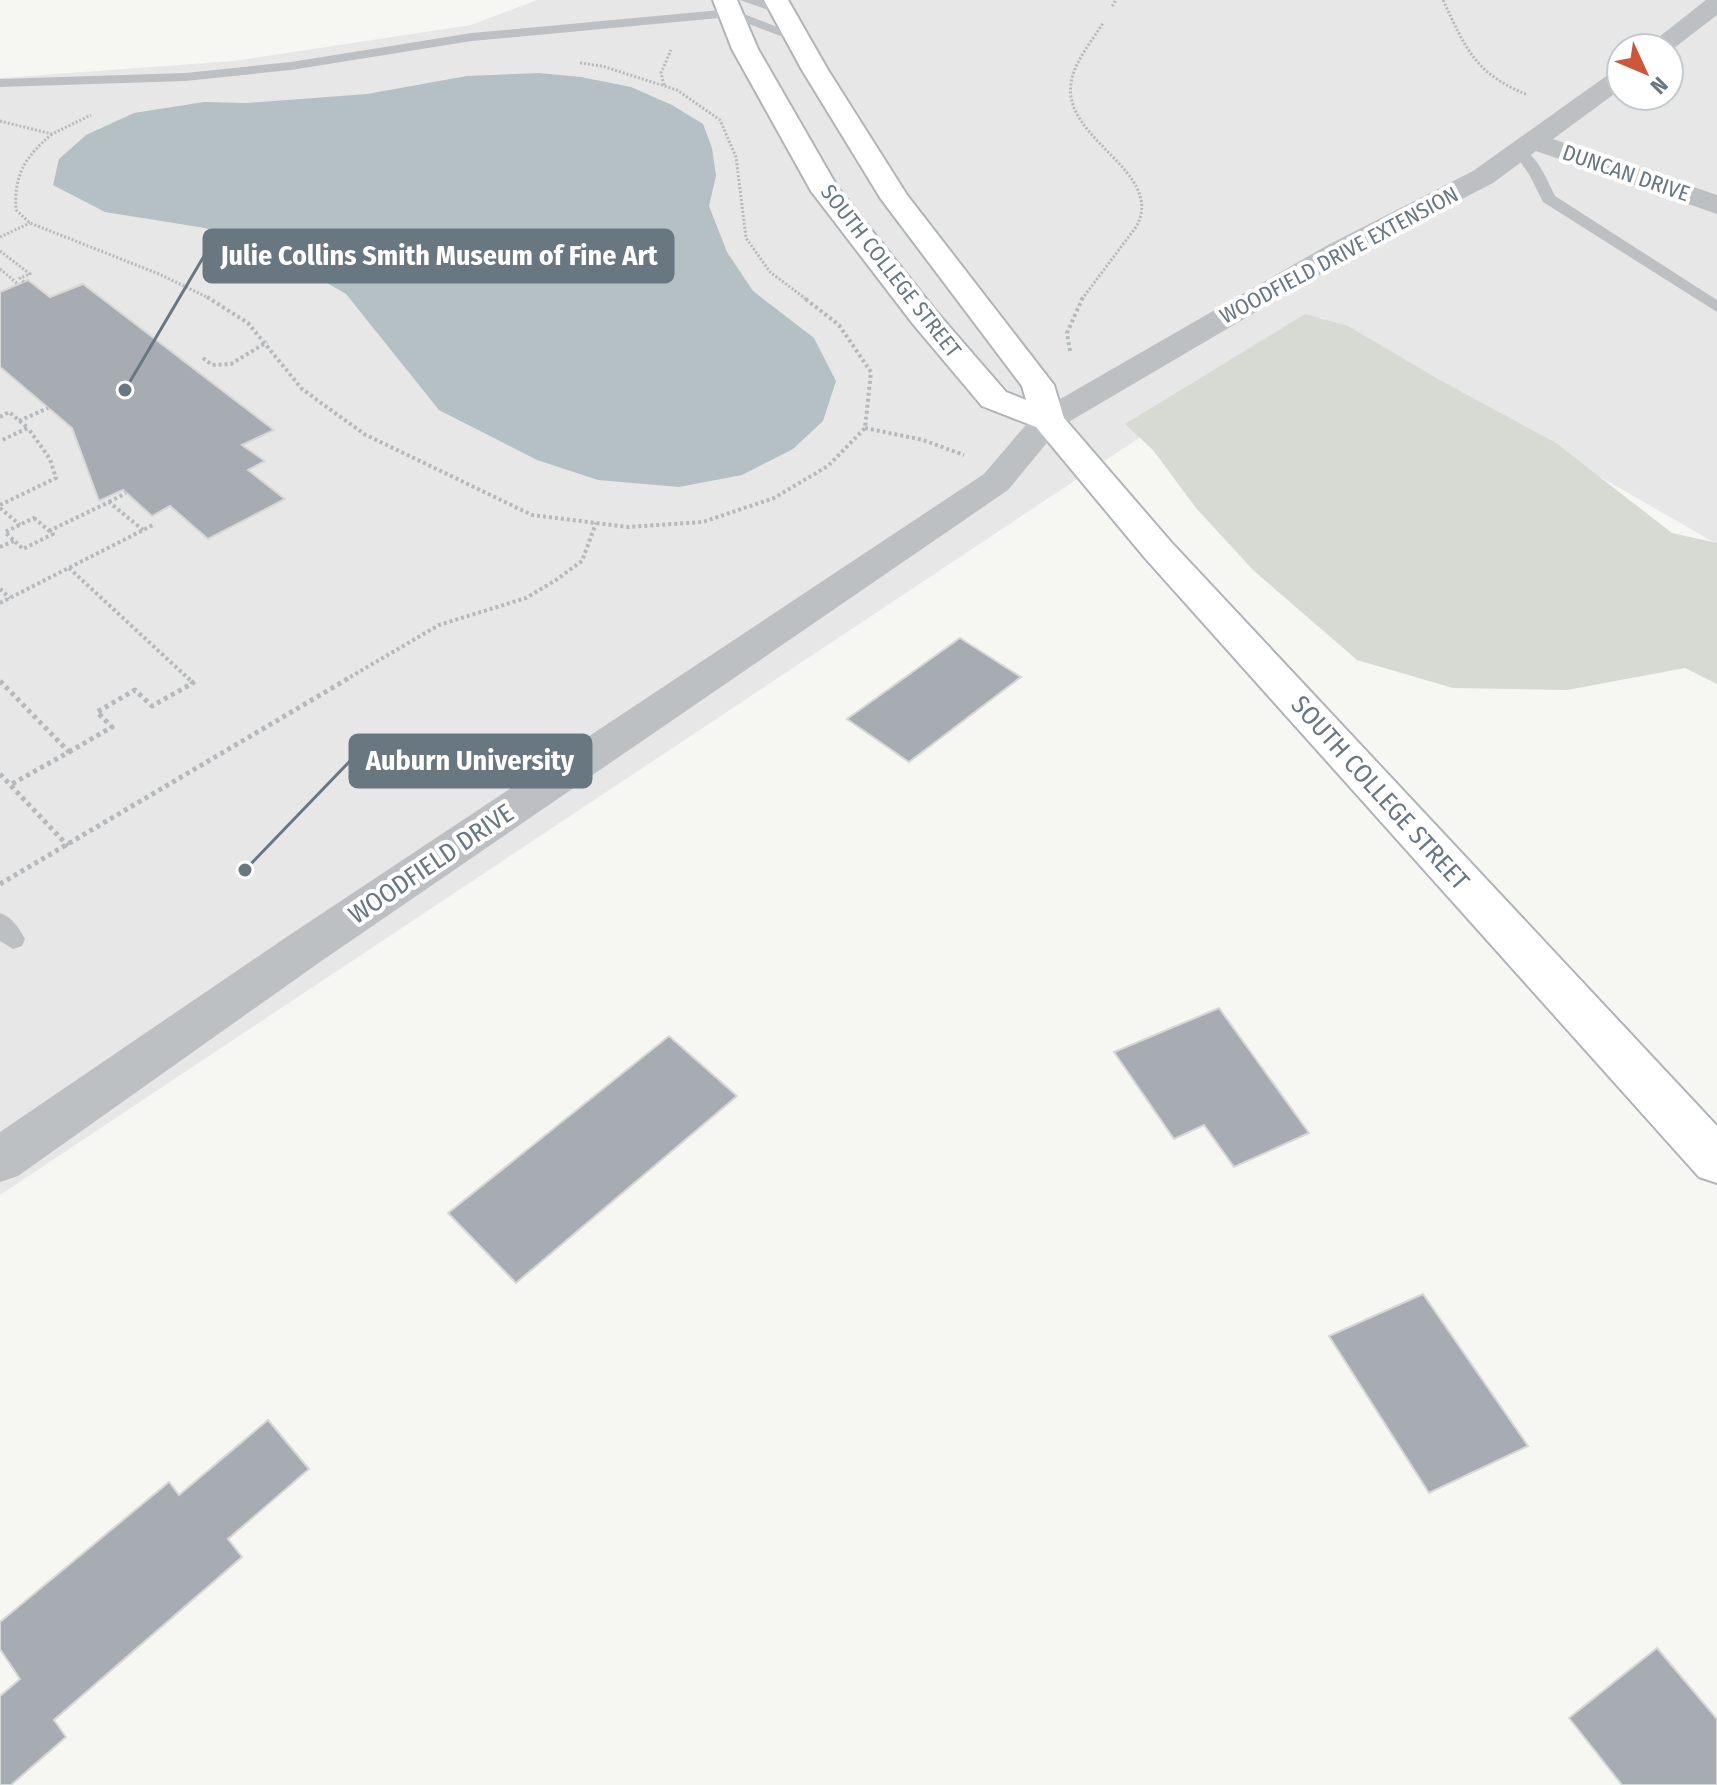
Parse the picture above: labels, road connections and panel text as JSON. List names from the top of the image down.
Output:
{
  "streets": {
    "main road": ["SOUTH COLLEGE STREET"],
    "street": ["DUNCAN DRIVE", "WOODFIELD DRIVE EXTENSION", "WOODFIELD DRIVE"]
  },
  "crossings": [
    ["DUNCAN DRIVE", "WOODFIELD DRIVE EXTENSION"],
    ["WOODFIELD DRIVE EXTENSION", "SOUTH COLLEGE STREET"],
    ["WOODFIELD DRIVE EXTENSION", "WOODFIELD DRIVE"],
    ["SOUTH COLLEGE STREET", "WOODFIELD DRIVE"]
  ],
  "places": ["Julie Collins Smith Museum of Fine Art", "Auburn University"],
  "north": "bottom right"
}
